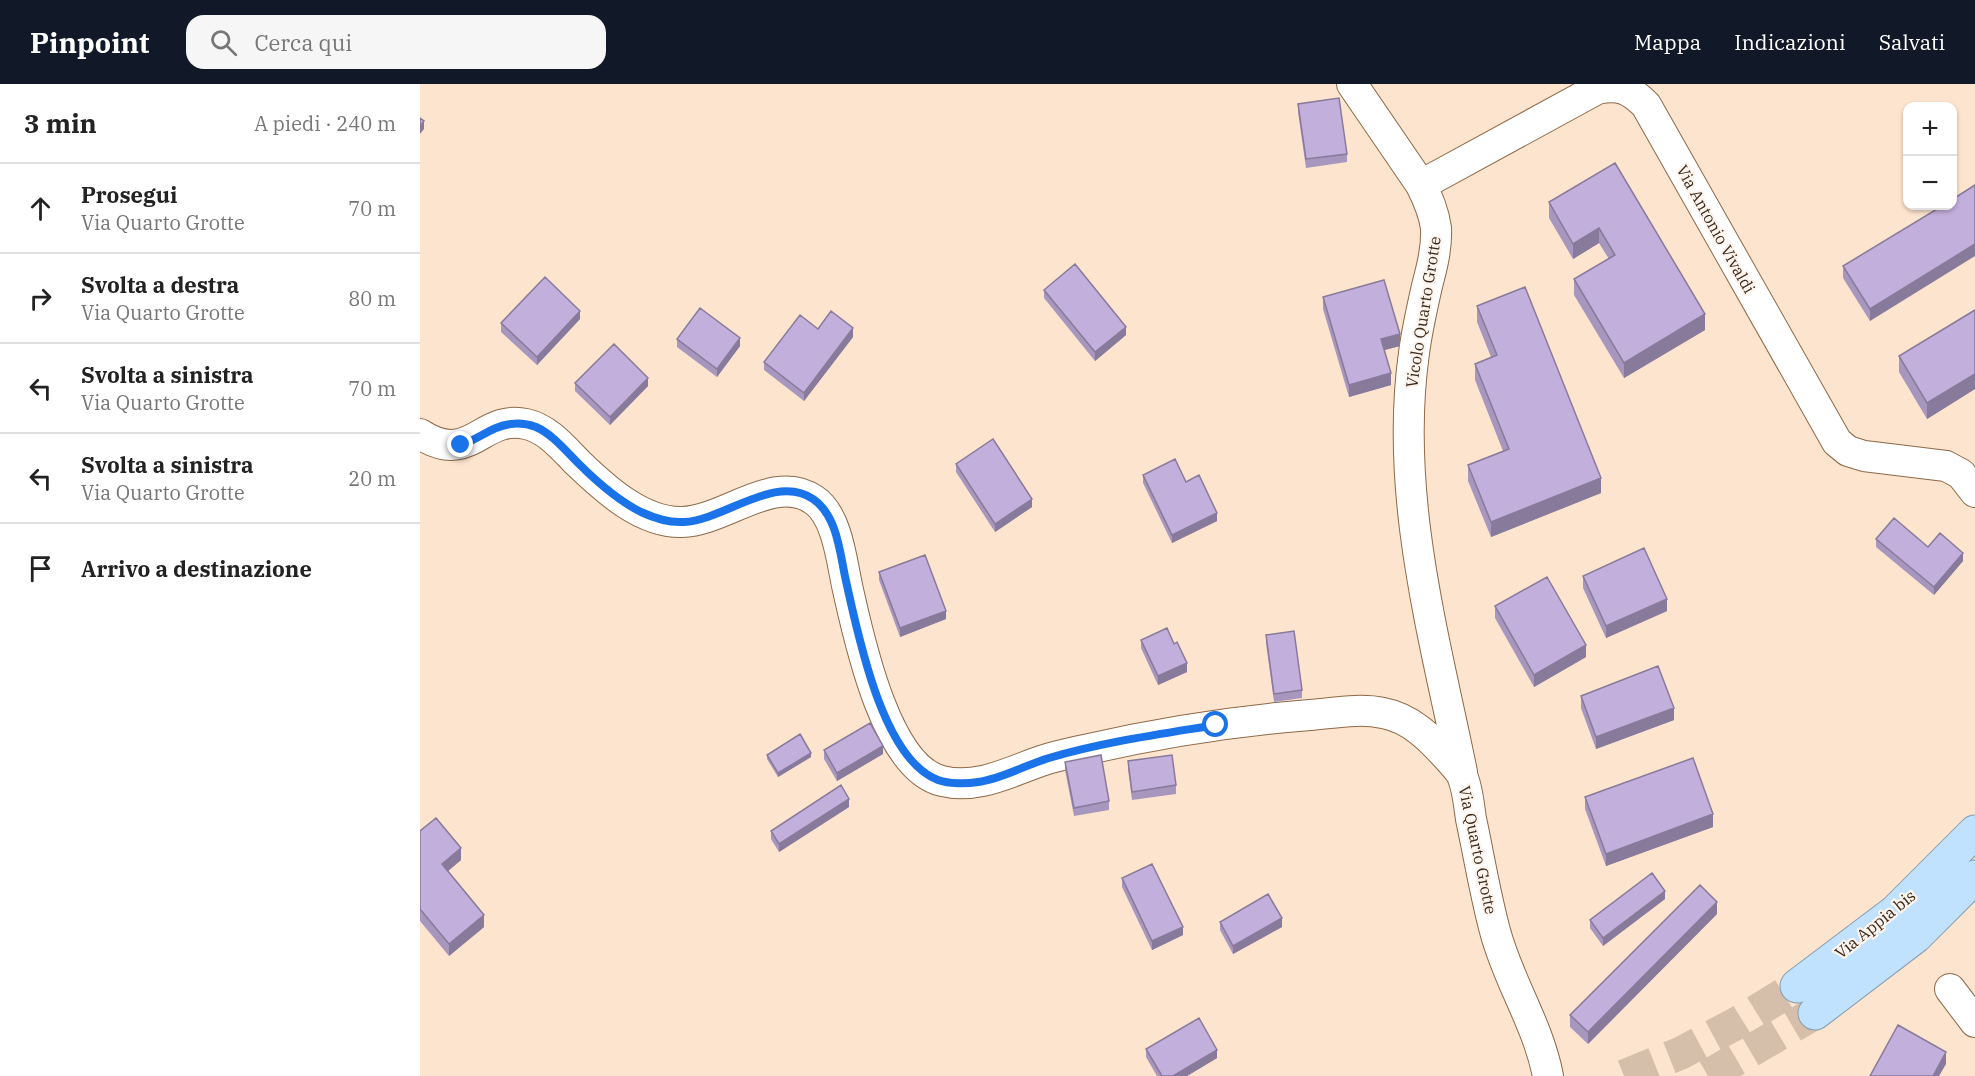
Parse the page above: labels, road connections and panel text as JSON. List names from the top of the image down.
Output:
{
  "streets": {
    "highway": ["Via Appia bis"],
    "street": ["Via Antonio Vivaldi", "Vicolo Quarto Grotte", "Via Quarto Grotte"]
  },
  "crossings": [
    ["Via Antonio Vivaldi", "Vicolo Quarto Grotte"],
    ["Vicolo Quarto Grotte", "Via Quarto Grotte"]
  ],
  "page": {
    "header": "Pinpoint",
    "search": "Cerca qui",
    "nav": ["Mappa", "Indicazioni", "Salvati"],
    "heading": ["3 min", "A piedi · 240 m"],
    "map_buttons": ["+", "−"],
    "list": [
      ["Prosegui", "Via Quarto Grotte", "70 m"],
      ["Svolta a destra", "Via Quarto Grotte", "80 m"],
      ["Svolta a sinistra", "Via Quarto Grotte", "70 m"],
      ["Svolta a sinistra", "Via Quarto Grotte", "20 m"],
      "Arrivo a destinazione"
    ]
  }
}
